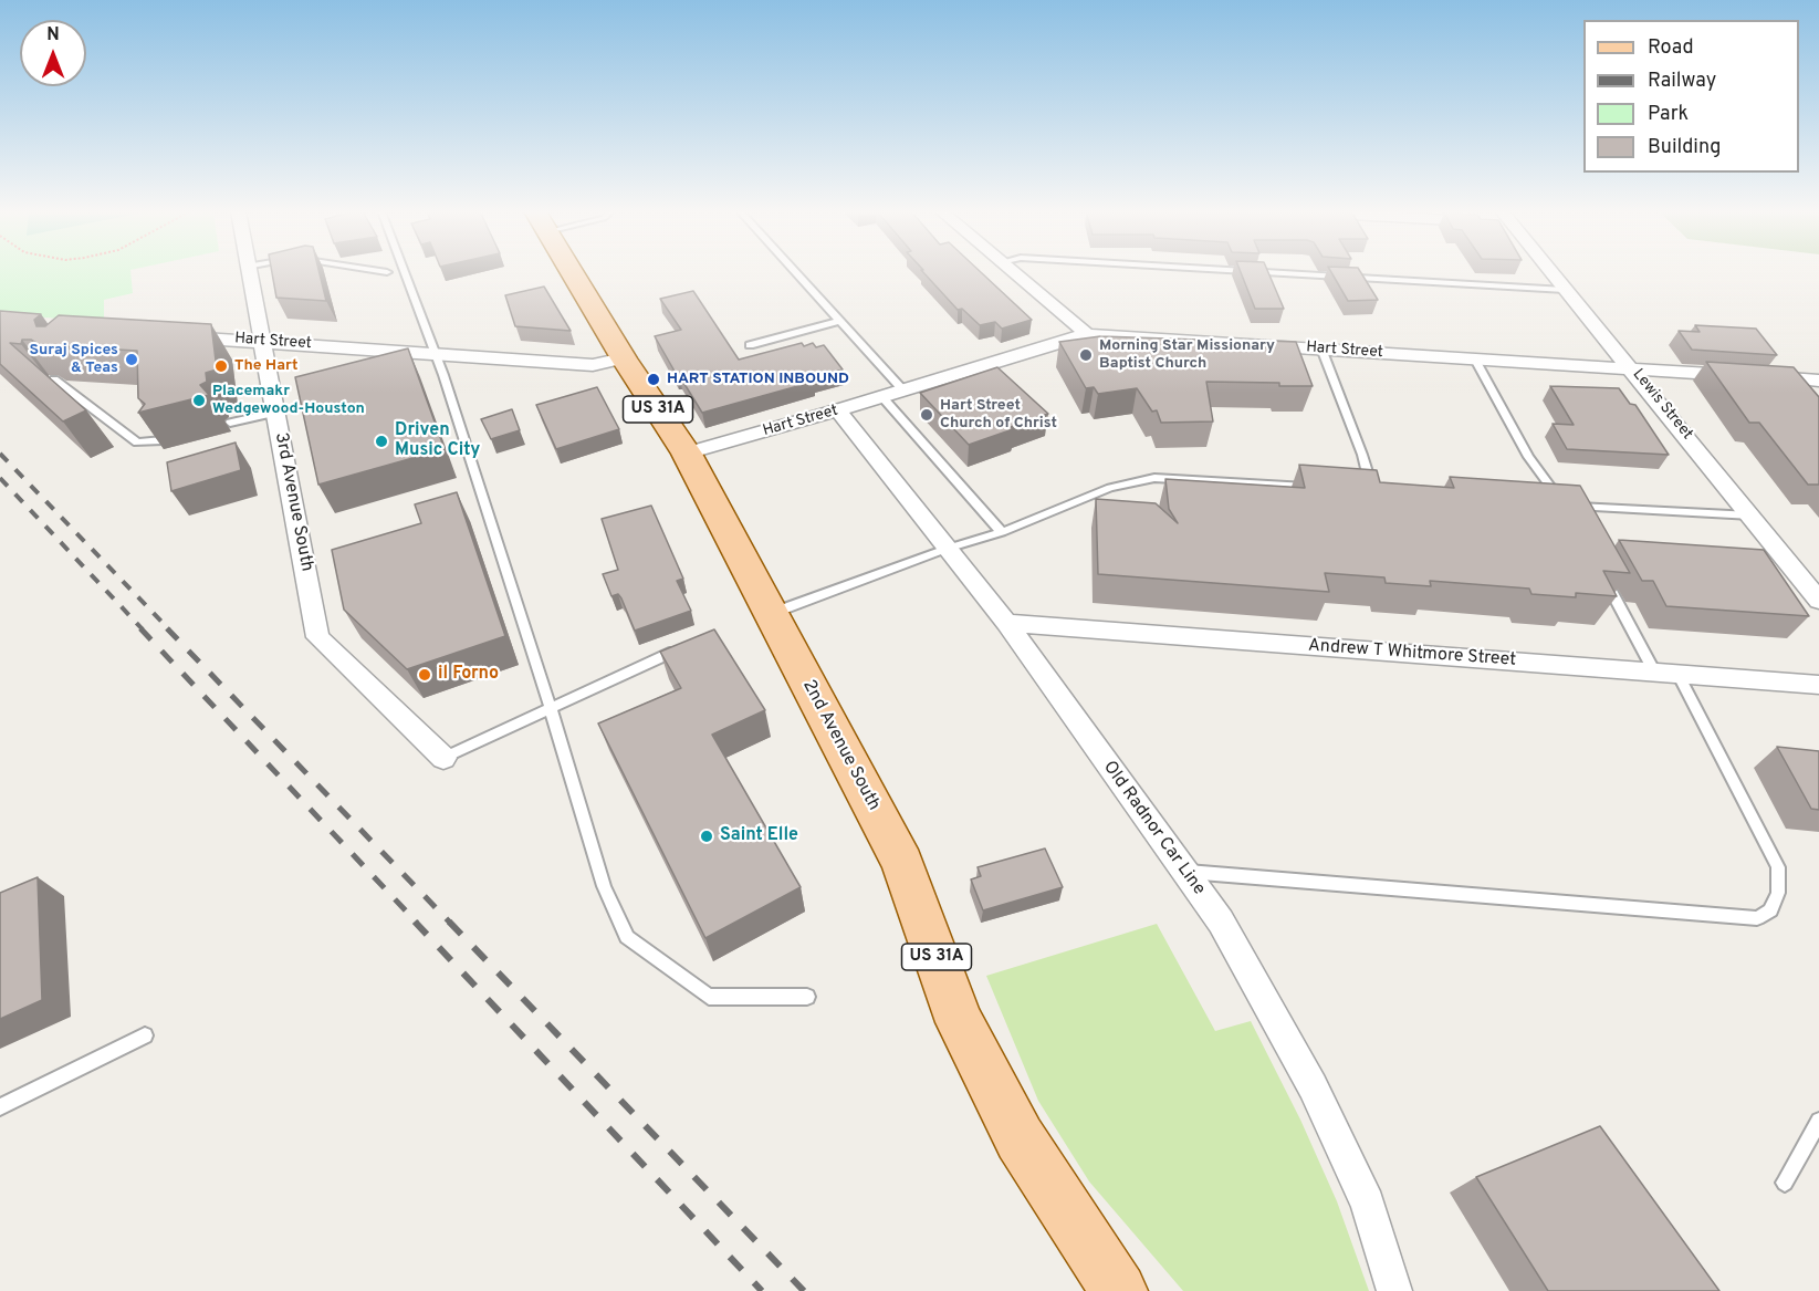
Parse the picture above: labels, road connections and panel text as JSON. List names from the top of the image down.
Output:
{
  "streets": {
    "main road": ["US 31A", "2nd Avenue South"],
    "street": [
      "Hart Street",
      "Lewis Street",
      "3rd Avenue South",
      "Andrew T Whitmore Street",
      "Old Radnor Car Line"
    ]
  },
  "crossings": [
    ["Hart Street", "Lewis Street"],
    ["Hart Street", "3rd Avenue South"],
    ["Hart Street", "2nd Avenue South"],
    ["Hart Street", "Old Radnor Car Line"],
    ["Andrew T Whitmore Street", "Old Radnor Car Line"]
  ],
  "places": [
    "Morning Star Missionary Baptist Church",
    "Suraj Spices & Teas",
    "The Hart",
    "HART STATION INBOUND",
    "Placemakr Wedgewood-Houston",
    "Hart Street Church of Christ",
    "Driven Music City",
    "il Forno",
    "Saint Elle"
  ],
  "legend": [
    "Road",
    "Railway",
    "Park",
    "Building"
  ],
  "north": "top"
}
